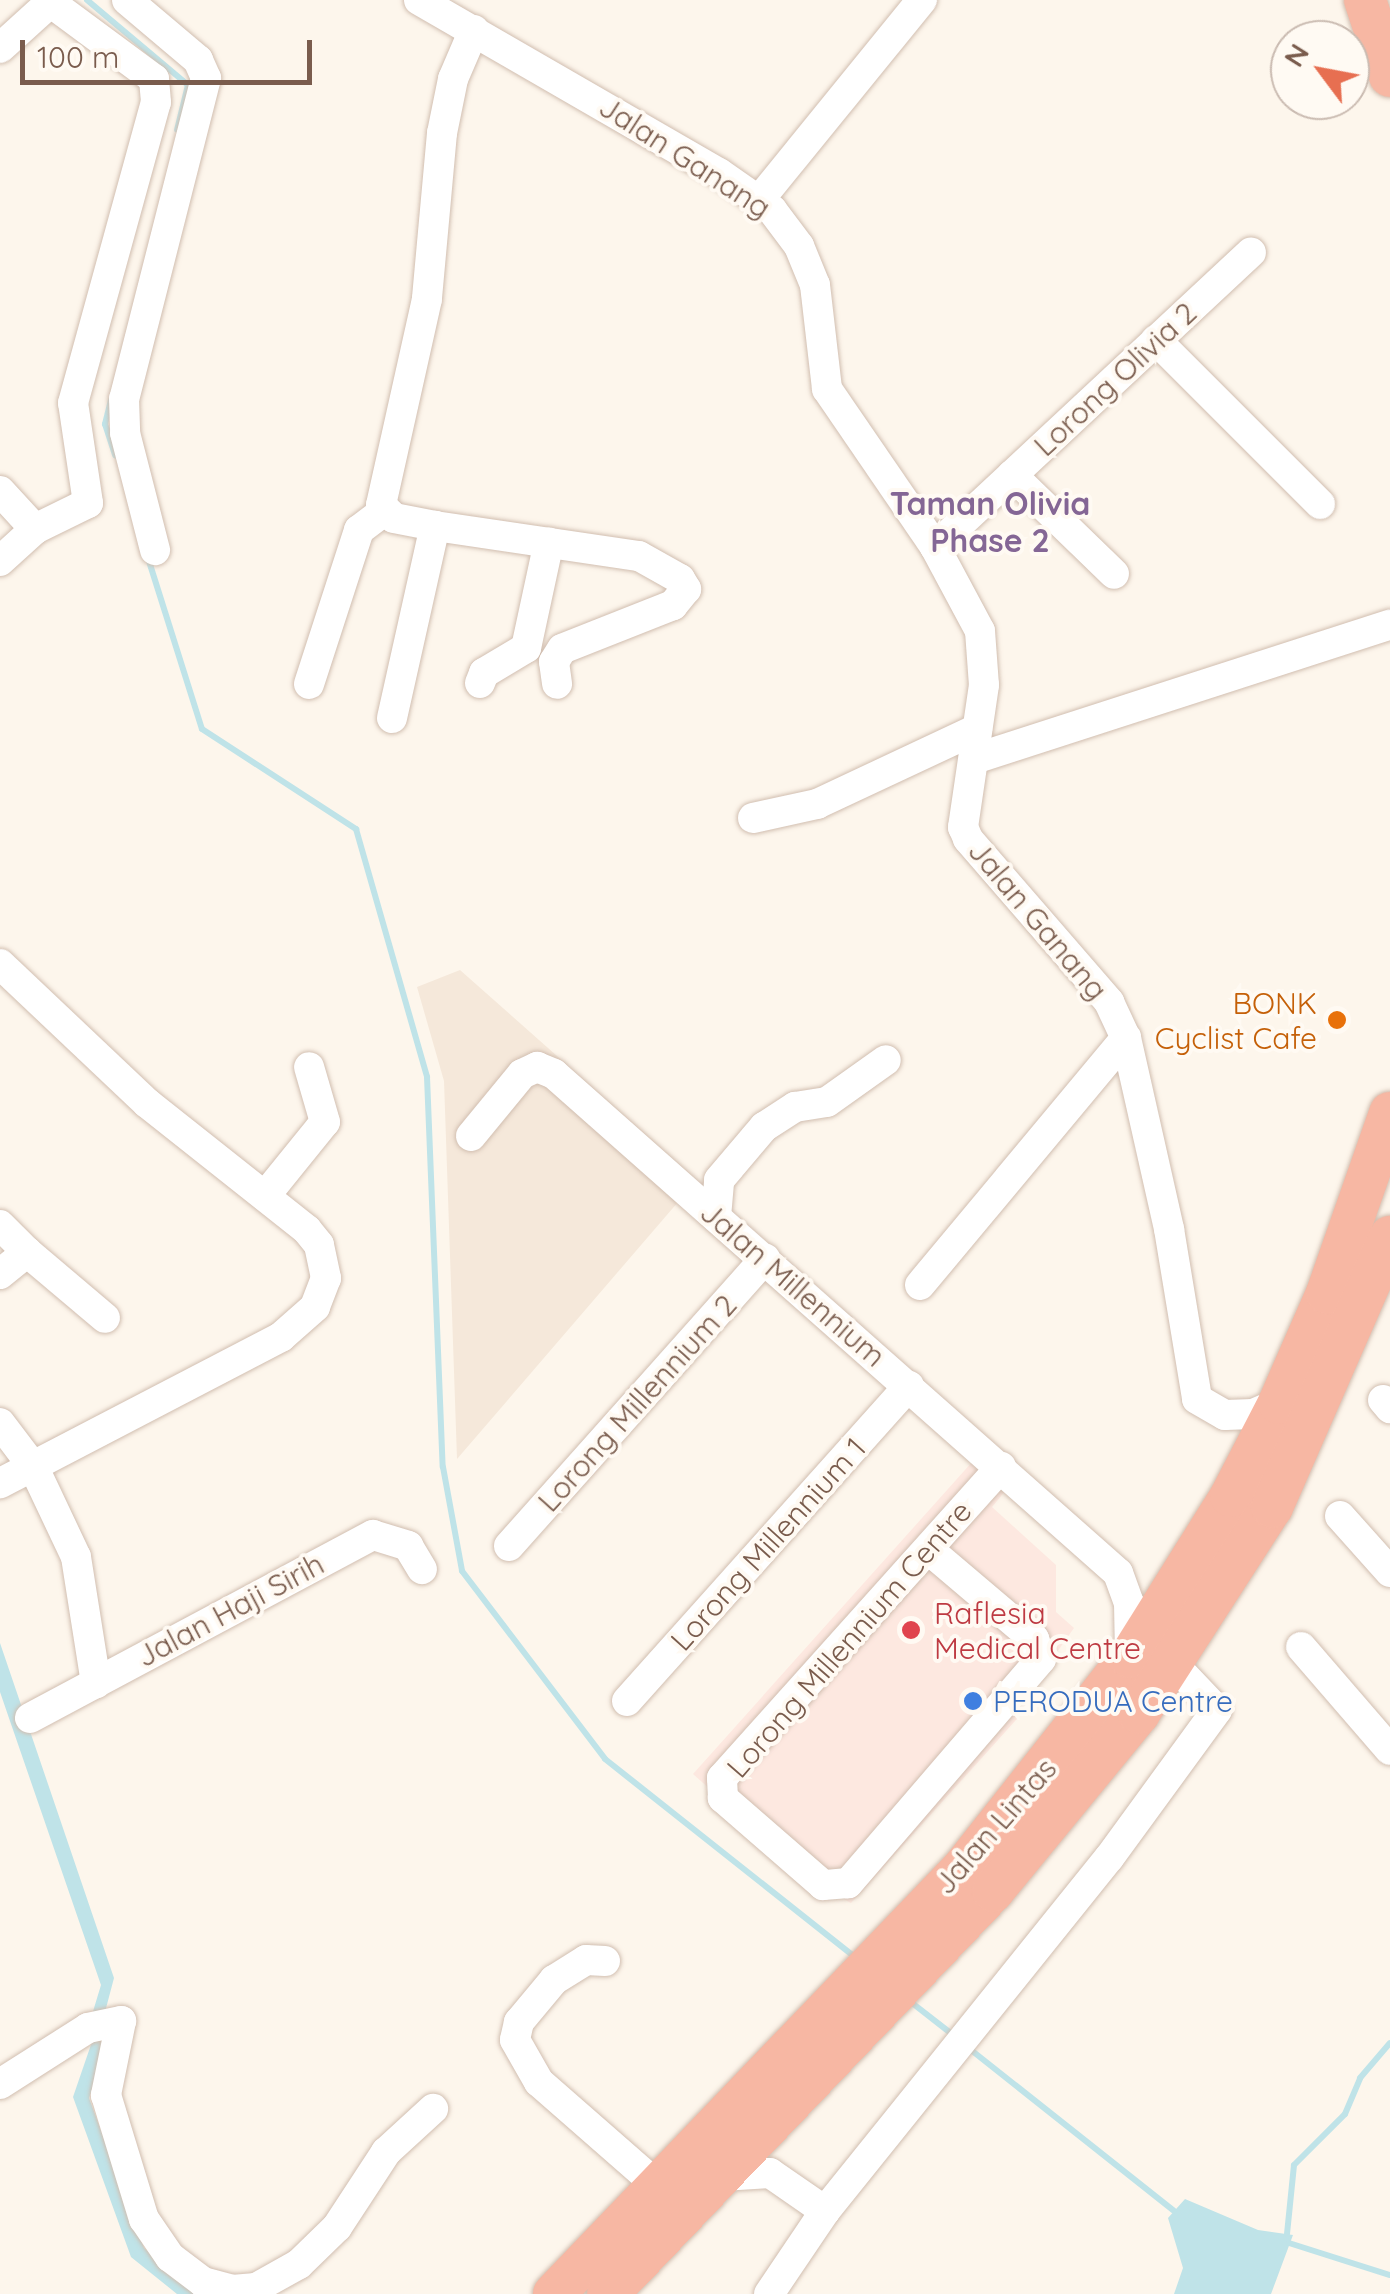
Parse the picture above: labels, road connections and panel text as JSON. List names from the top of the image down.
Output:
{
  "streets": {
    "highway": ["Jalan Lintas"],
    "street": [
      "Jalan Ganang",
      "Lorong Olivia 2",
      "Jalan Millennium",
      "Lorong Millennium 2",
      "Lorong Millennium 1",
      "Jalan Haji Sirih",
      "Lorong Millennium Centre"
    ]
  },
  "crossings": [
    ["Jalan Ganang", "Lorong Olivia 2"],
    ["Jalan Ganang", "Jalan Lintas"],
    ["Jalan Millennium", "Lorong Millennium 2"],
    ["Jalan Millennium", "Lorong Millennium 1"],
    ["Jalan Millennium", "Lorong Millennium Centre"]
  ],
  "districts": ["Taman Olivia Phase 2"],
  "places": ["BONK Cyclist Cafe", "Raflesia Medical Centre", "PERODUA Centre"],
  "scale_bar": "100 m",
  "north": "top left"
}
